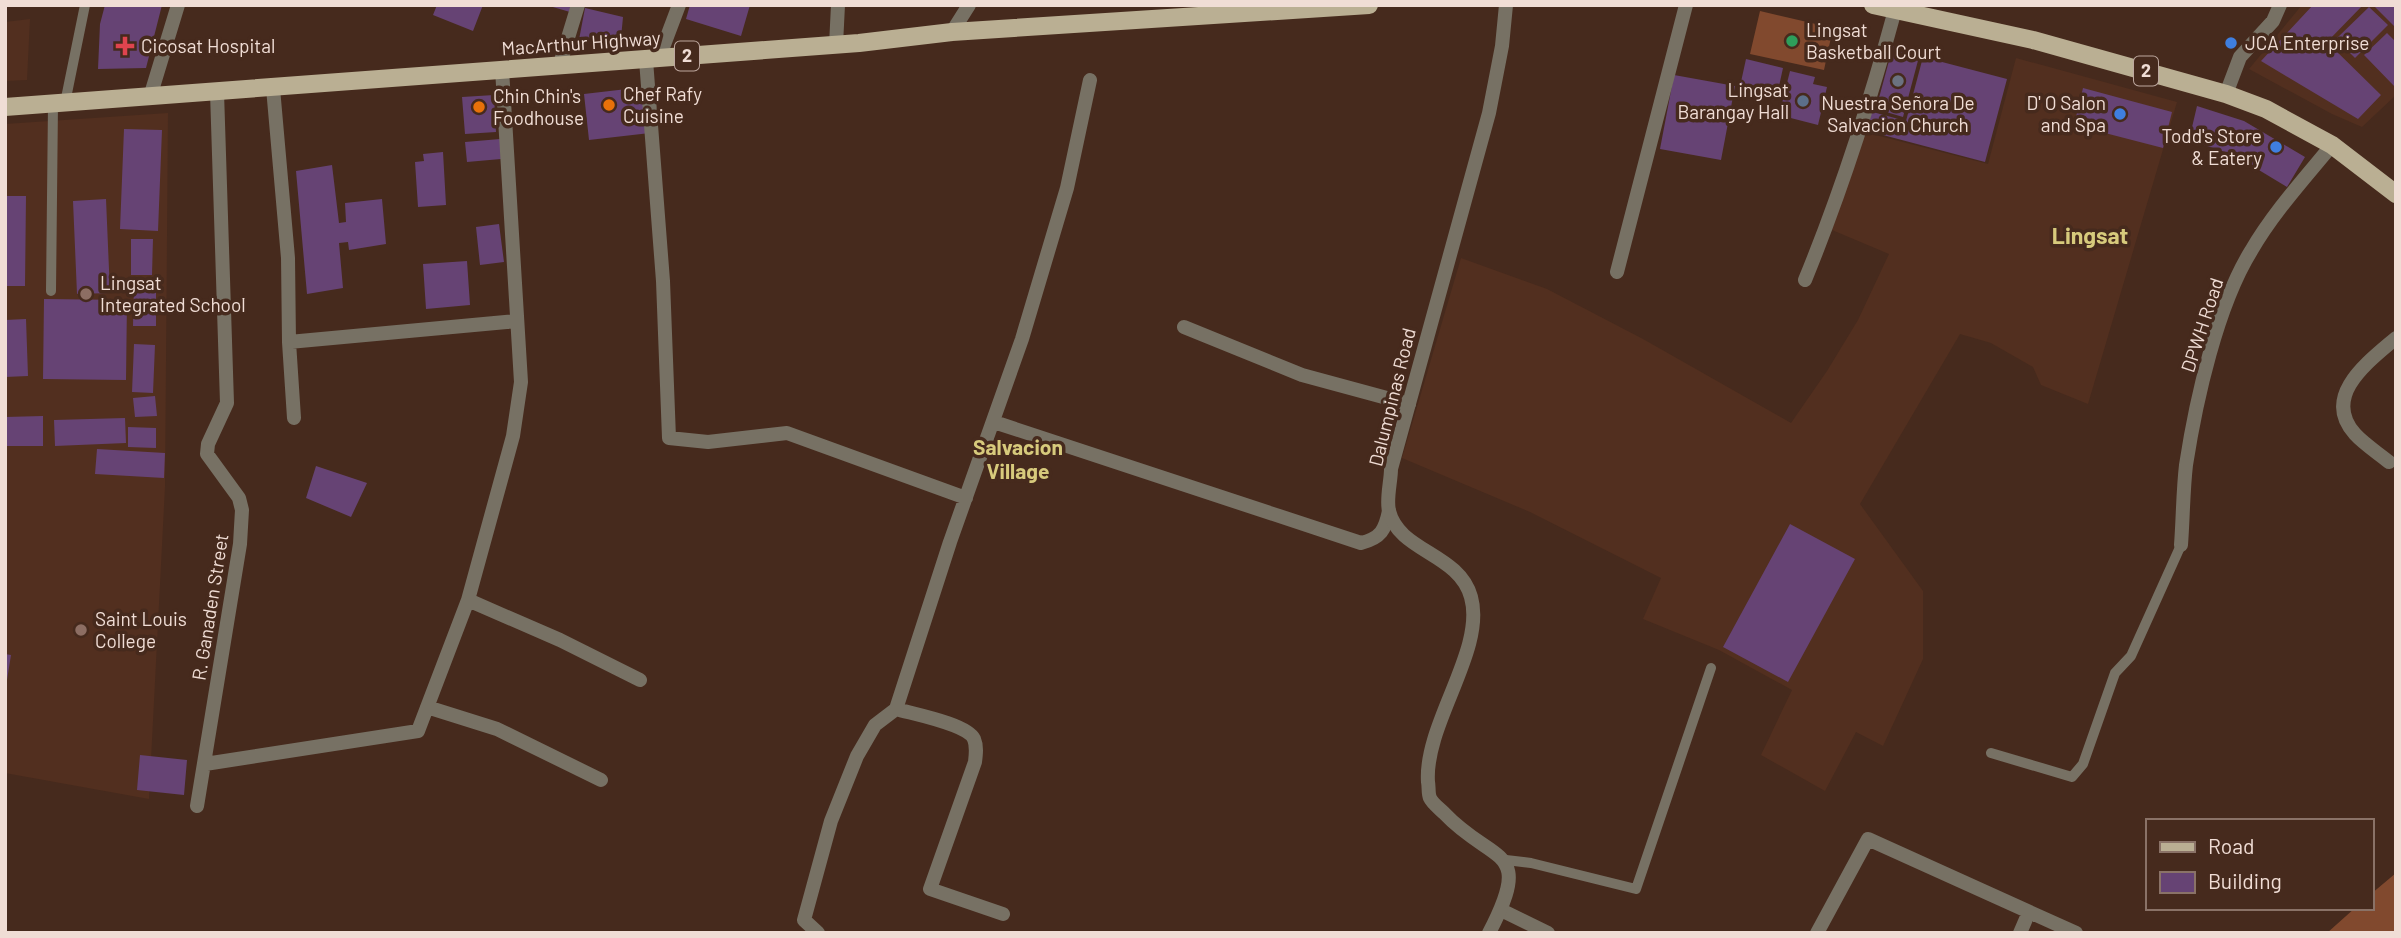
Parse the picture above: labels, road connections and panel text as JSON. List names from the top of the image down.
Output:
{
  "streets": {
    "main road": ["MacArthur Highway", "2"],
    "street": ["DPWH Road", "Dalumpinas Road", "R. Ganaden Street"]
  },
  "crossings": [
    ["MacArthur Highway", "R. Ganaden Street"],
    ["2", "DPWH Road"]
  ],
  "districts": ["Lingsat", "Salvacion Village"],
  "places": {
    "other": [
      "Lingsat Basketball Court",
      "JCA Enterprise",
      "Nuestra Señora De Salvacion Church",
      "Lingsat Barangay Hall",
      "Chef Rafy Cuisine",
      "Chin Chin's Foodhouse",
      "D' O Salon and Spa",
      "Todd's Store & Eatery",
      "Lingsat Integrated School",
      "Saint Louis College"
    ],
    "health": ["Cicosat Hospital"]
  },
  "legend": ["Road", "Building"]
}
